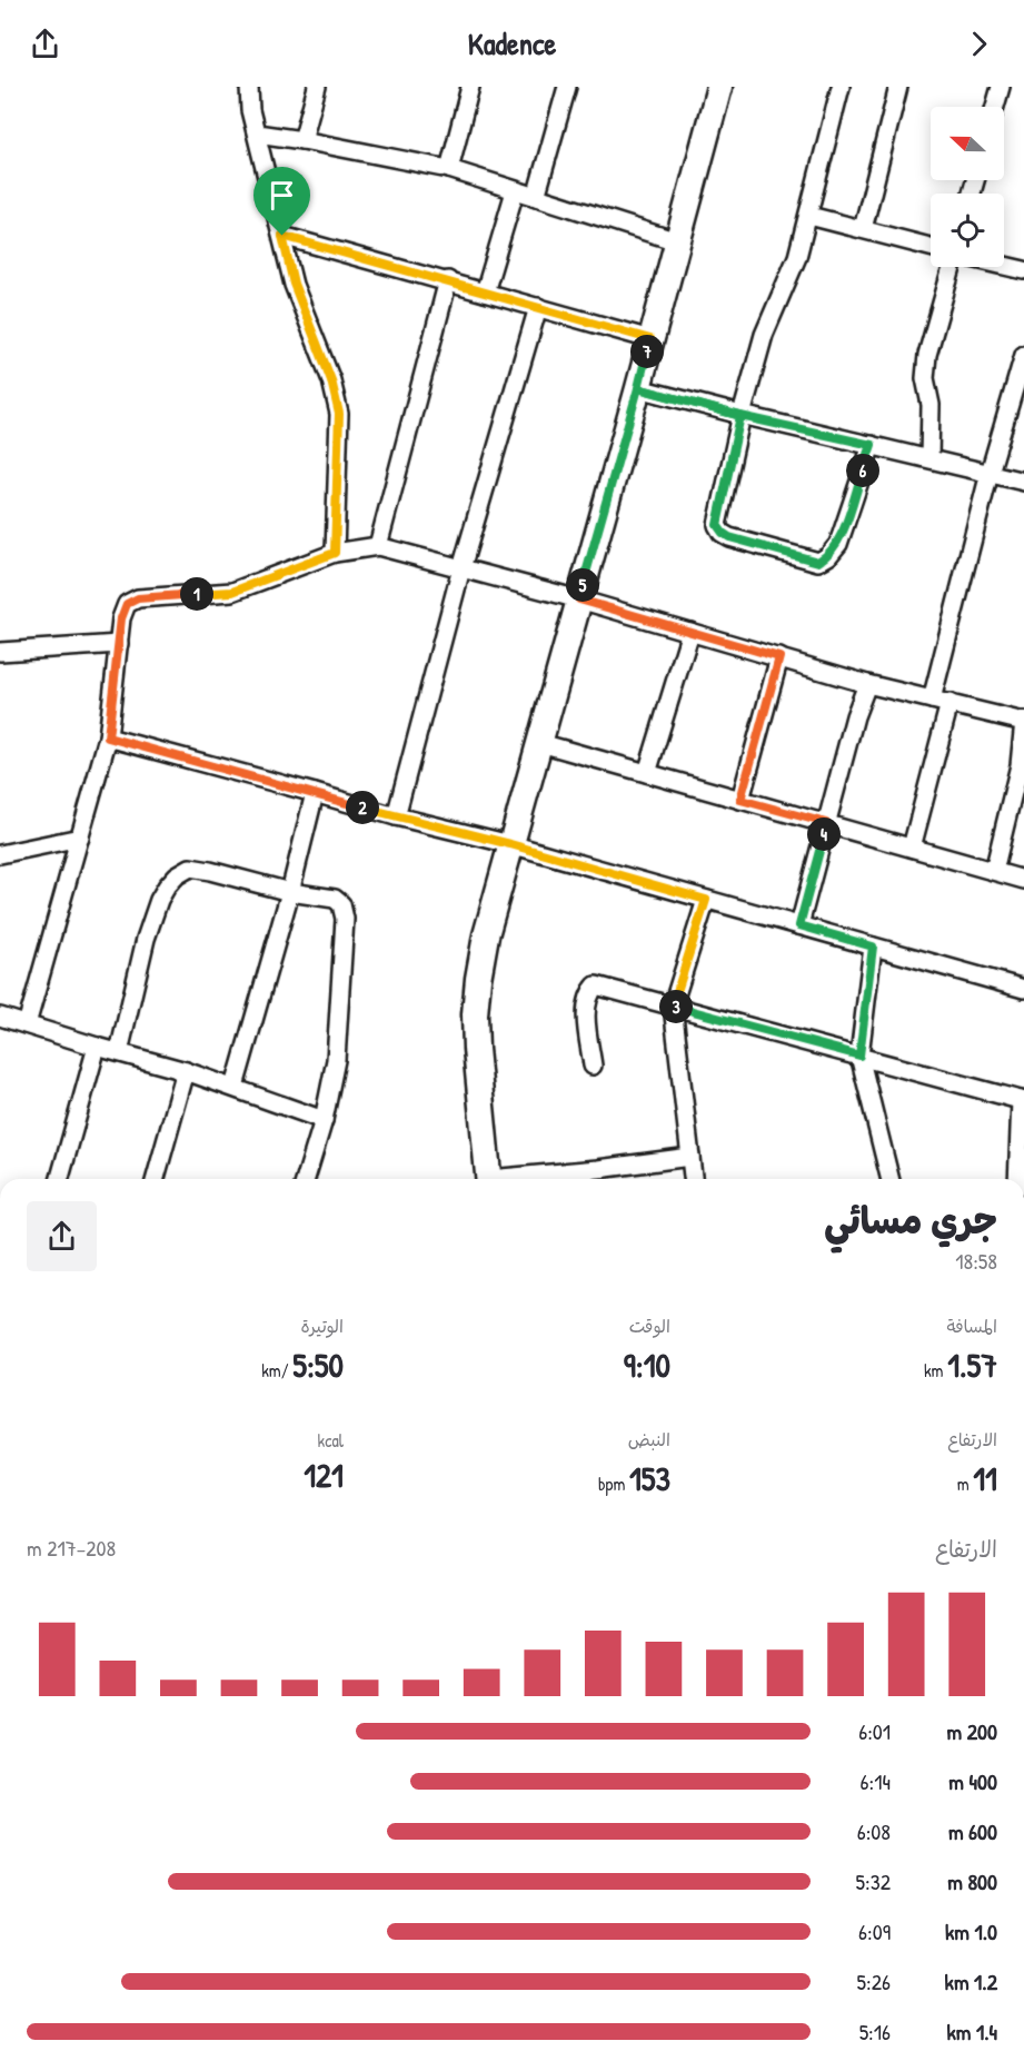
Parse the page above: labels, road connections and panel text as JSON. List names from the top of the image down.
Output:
{
  "north": "left",
  "page": {
    "header": "Kadence",
    "pins": [
      "7",
      "6",
      "5",
      "1",
      "2",
      "4",
      "3"
    ],
    "heading": ["جري مسائي", "18:58"],
    "stats": [
      ["المسافة", "1.57 km"],
      ["الوقت", "9:10"],
      ["الوتيرة", "5:50 /km"],
      ["الارتفاع", "11 m"],
      ["النبض", "153 bpm"],
      ["kcal", "121"]
    ],
    "chart": ["الارتفاع", "208–217 m"],
    "list": [
      {
        "name": "200 m",
        "note": "6:01"
      },
      {
        "name": "400 m",
        "note": "6:14"
      },
      {
        "name": "600 m",
        "note": "6:08"
      },
      {
        "name": "800 m",
        "note": "5:32"
      },
      {
        "name": "1.0 km",
        "note": "6:09"
      },
      {
        "name": "1.2 km",
        "note": "5:26"
      },
      {
        "name": "1.4 km",
        "note": "5:16"
      }
    ]
  }
}
